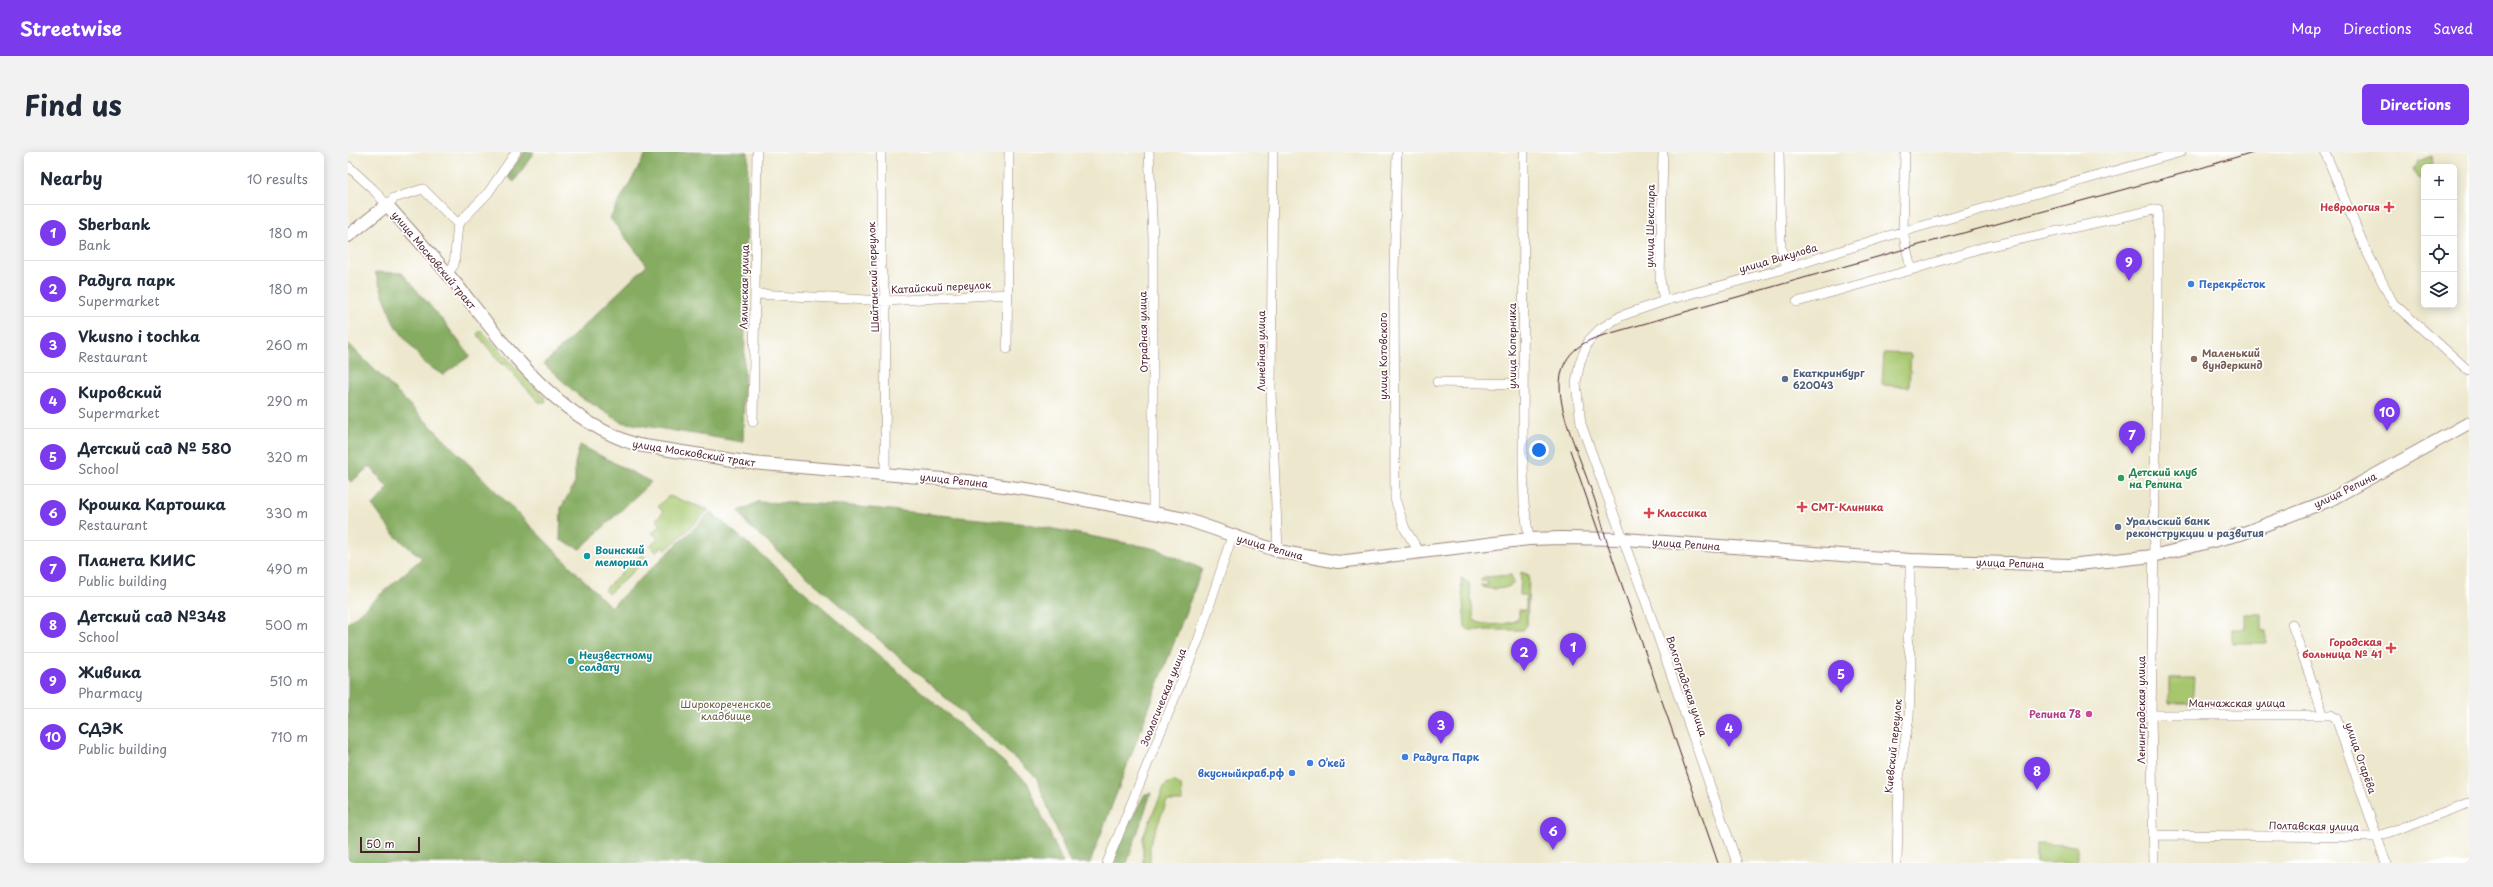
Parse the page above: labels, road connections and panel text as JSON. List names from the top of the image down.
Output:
{
  "streets": {
    "main road": ["улица Московский тракт", "улица Репина"],
    "street": [
      "улица Шекспира",
      "улица Викулова",
      "Шайтанский переулок",
      "Лялинская улица",
      "Катайский переулок",
      "Отрадная улица",
      "улица Коперника",
      "Линейная улица",
      "улица Котовского",
      "Волгоградская улица",
      "Зоологическая улица",
      "Манчажская улица",
      "Ленинградская улица",
      "Киевский переулок",
      "улица Огарёва",
      "Полтавская улица"
    ]
  },
  "crossings": [
    ["улица Шекспира", "улица Викулова"],
    ["улица Викулова", "улица Репина"],
    ["улица Викулова", "Волгоградская улица"],
    ["улица Московский тракт", "Шайтанский переулок"],
    ["улица Московский тракт", "улица Репина"],
    ["Шайтанский переулок", "Катайский переулок"],
    ["Шайтанский переулок", "улица Репина"],
    ["Лялинская улица", "Катайский переулок"],
    ["Отрадная улица", "улица Репина"],
    ["улица Коперника", "улица Репина"],
    ["Линейная улица", "улица Репина"],
    ["улица Котовского", "улица Репина"],
    ["улица Репина", "Волгоградская улица"],
    ["улица Репина", "Зоологическая улица"],
    ["улица Репина", "Ленинградская улица"],
    ["улица Репина", "Киевский переулок"],
    ["Манчажская улица", "Ленинградская улица"],
    ["Манчажская улица", "улица Огарёва"],
    ["Ленинградская улица", "Полтавская улица"],
    ["улица Огарёва", "Полтавская улица"]
  ],
  "parks": ["Широкореченское кладбище"],
  "places": {
    "health": [
      "Неврология",
      "СМТ-Клиника",
      "Классика",
      "Городская больница № 41"
    ],
    "other": [
      "Перекрёсток",
      "Маленький вундеркинд",
      "Екаткринбург 620043",
      "Детский клуб на Репина",
      "Уральский банк реконструкции и развития",
      "Воинский мемориал",
      "Неизвестному солдату",
      "Репина 78",
      "Радуга Парк",
      "О’кей",
      "вкусныйкраб.рф"
    ]
  },
  "scale_bar": "50 m",
  "page": {
    "header": "Streetwise",
    "nav": ["Map", "Directions", "Saved"],
    "title": "Find us",
    "buttons": "Directions",
    "heading": ["Nearby", "10 results"],
    "map_buttons": ["+", "−"],
    "list": [
      {
        "mark": "1",
        "name": "Sberbank",
        "note": "Bank",
        "value": "180 m"
      },
      {
        "mark": "2",
        "name": "Радуга парк",
        "note": "Supermarket",
        "value": "180 m"
      },
      {
        "mark": "3",
        "name": "Vkusno i tochka",
        "note": "Restaurant",
        "value": "260 m"
      },
      {
        "mark": "4",
        "name": "Кировский",
        "note": "Supermarket",
        "value": "290 m"
      },
      {
        "mark": "5",
        "name": "Детский сад № 580",
        "note": "School",
        "value": "320 m"
      },
      {
        "mark": "6",
        "name": "Крошка Картошка",
        "note": "Restaurant",
        "value": "330 m"
      },
      {
        "mark": "7",
        "name": "Планета КИИС",
        "note": "Public building",
        "value": "490 m"
      },
      {
        "mark": "8",
        "name": "Детский сад №348",
        "note": "School",
        "value": "500 m"
      },
      {
        "mark": "9",
        "name": "Живика",
        "note": "Pharmacy",
        "value": "510 m"
      },
      {
        "mark": "10",
        "name": "СДЭК",
        "note": "Public building",
        "value": "710 m"
      }
    ],
    "pins": [
      "9",
      "10",
      "7",
      "1",
      "2",
      "5",
      "3",
      "4",
      "8",
      "6"
    ],
    "scale": "50 m"
  }
}
